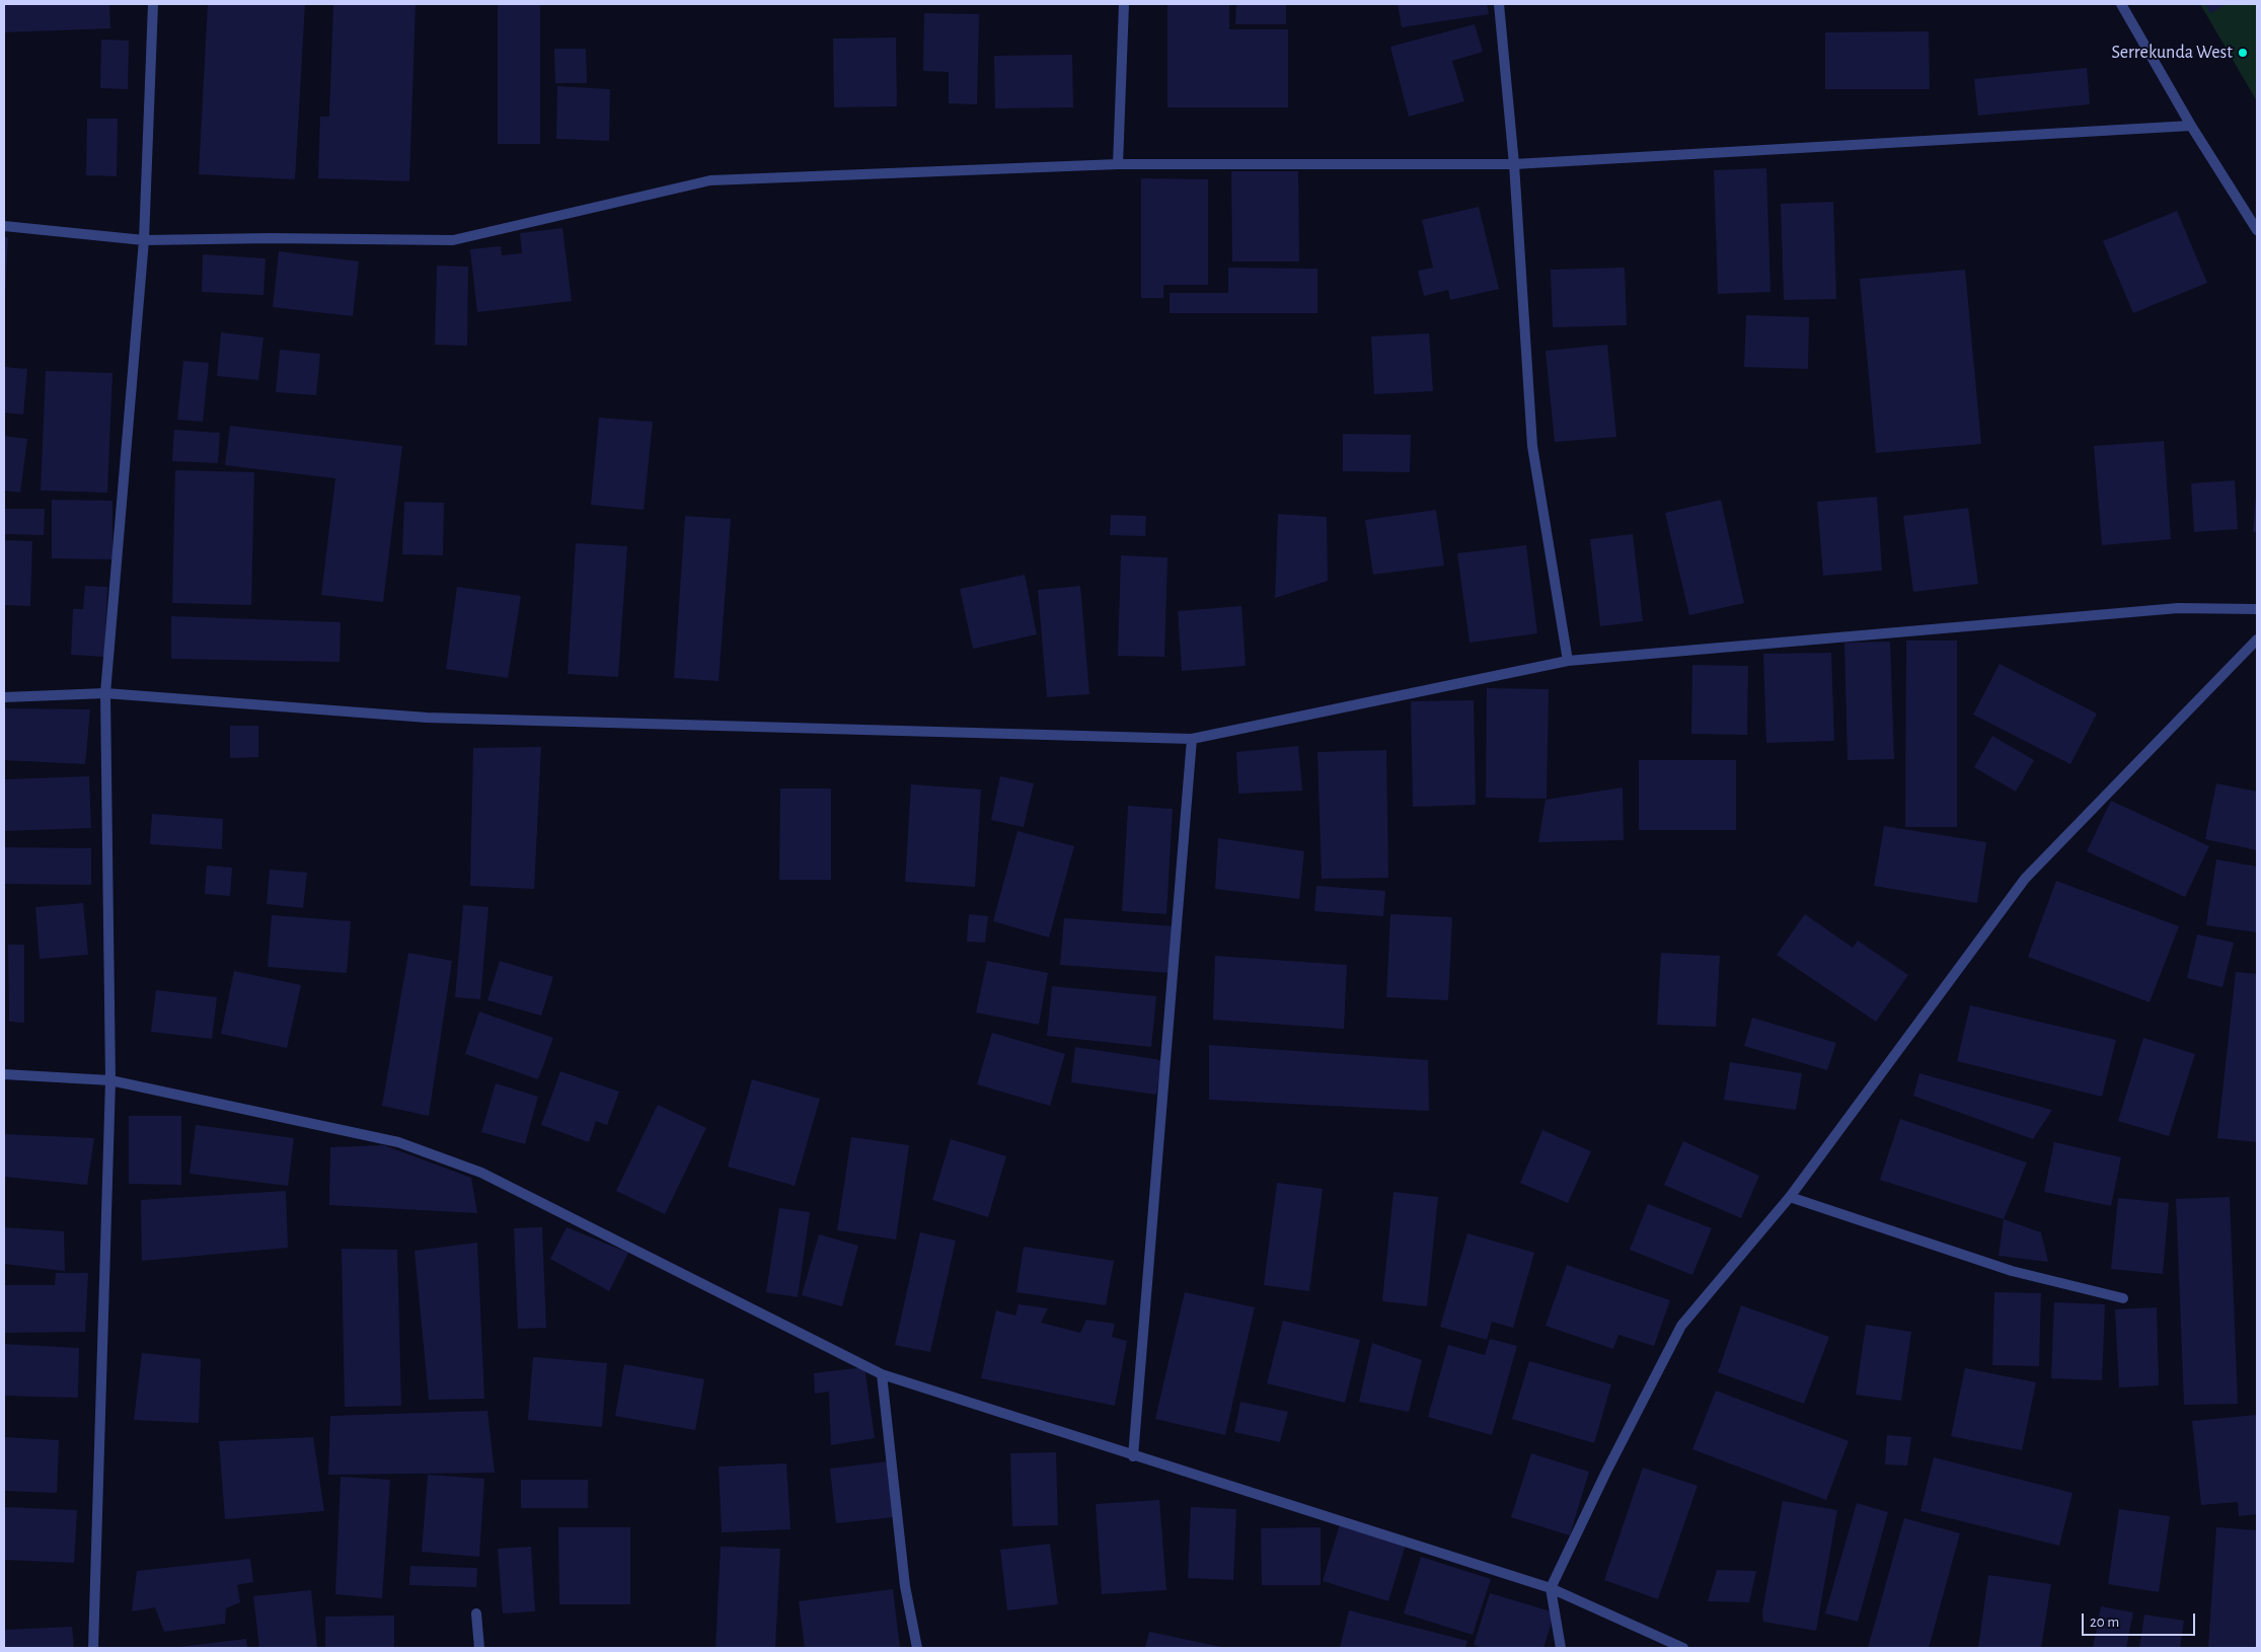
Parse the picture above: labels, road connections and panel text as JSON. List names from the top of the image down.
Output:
{
  "places": ["Serrekunda West"],
  "scale_bar": "20 m"
}
